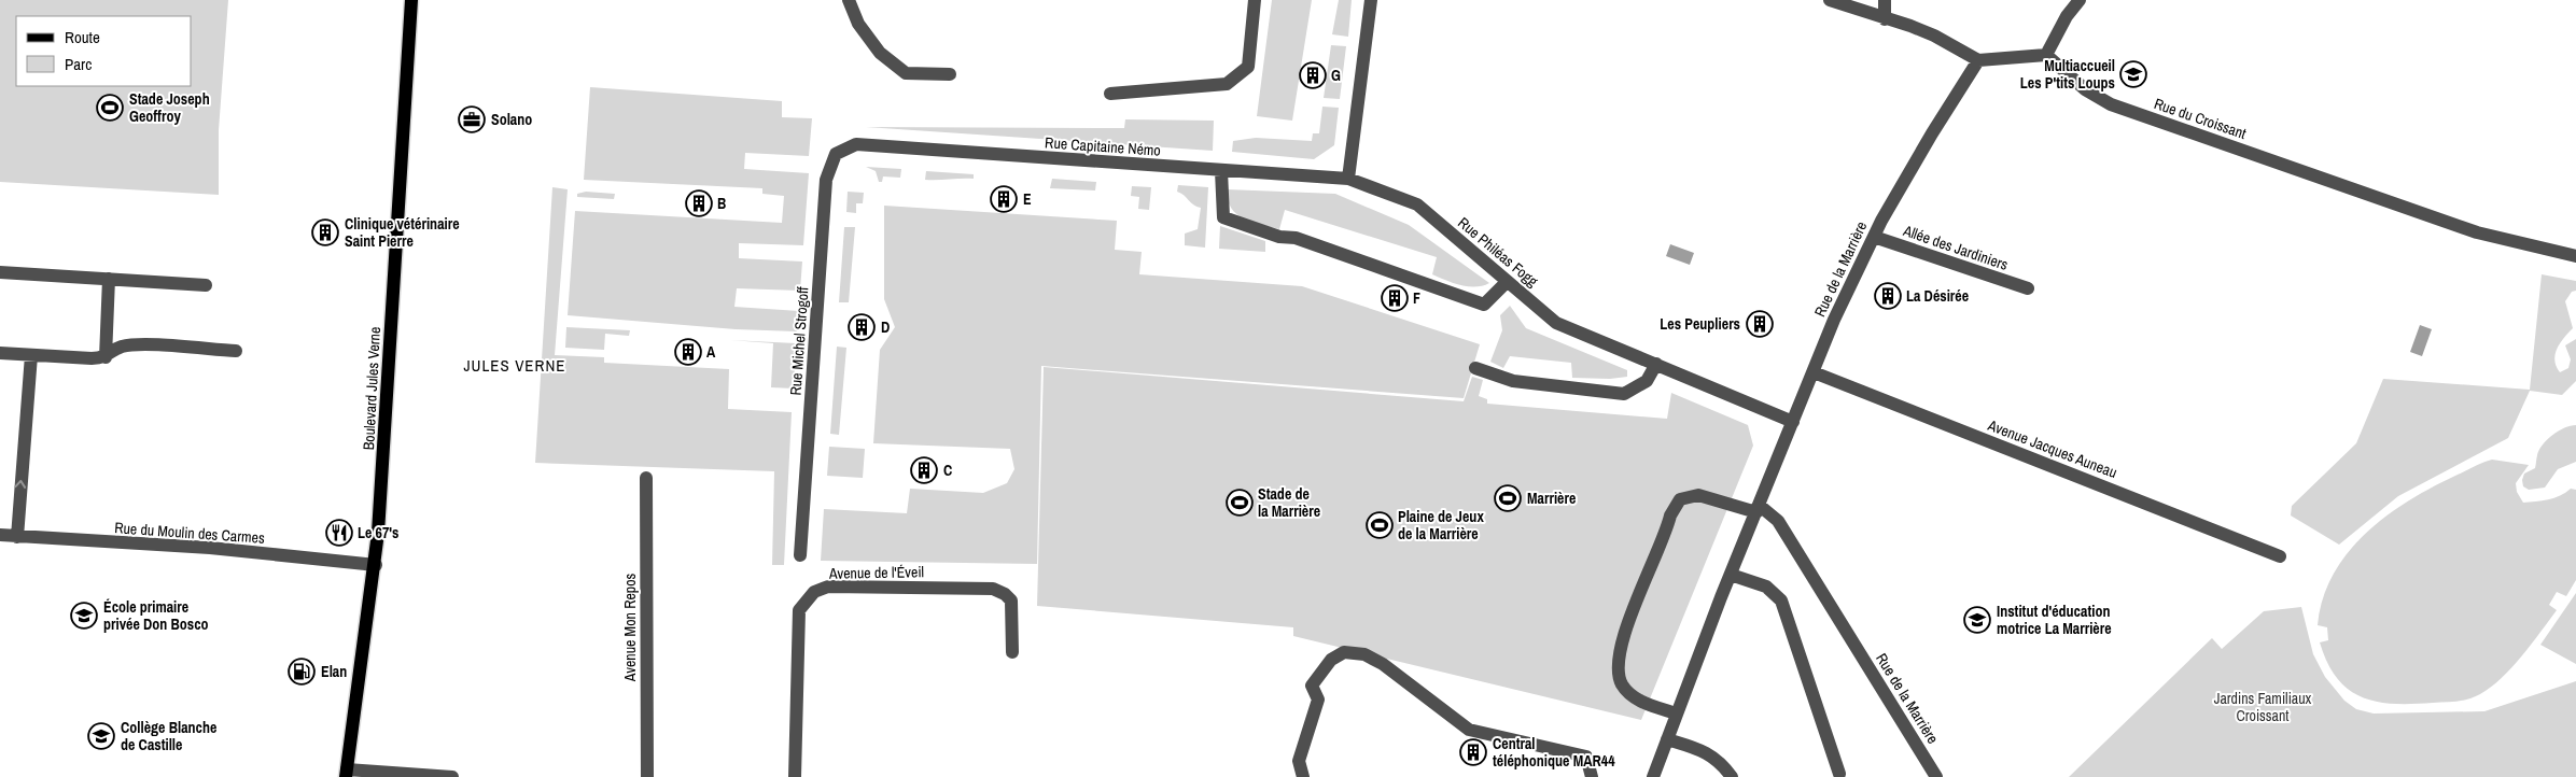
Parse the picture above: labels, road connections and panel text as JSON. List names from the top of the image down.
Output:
{
  "streets": {
    "main road": ["Boulevard Jules Verne"],
    "street": [
      "Rue du Croissant",
      "Rue Capitaine Némo",
      "Allée des Jardiniers",
      "Rue Philéas Fogg",
      "Rue de la Marrière",
      "Rue Michel Strogoff",
      "Avenue Jacques Auneau",
      "Rue du Moulin des Carmes",
      "Avenue de l'Éveil",
      "Avenue Mon Repos"
    ]
  },
  "crossings": [
    ["Rue Capitaine Némo", "Rue Philéas Fogg"],
    ["Rue Capitaine Némo", "Rue Michel Strogoff"],
    ["Allée des Jardiniers", "Rue de la Marrière"],
    ["Rue Philéas Fogg", "Rue de la Marrière"],
    ["Rue de la Marrière", "Avenue Jacques Auneau"],
    ["Boulevard Jules Verne", "Rue du Moulin des Carmes"]
  ],
  "districts": ["JULES VERNE"],
  "parks": ["Jardins Familiaux Croissant"],
  "places": {
    "school or university": [
      "Multiaccueil Les P'tits Loups",
      "École primaire privée Don Bosco",
      "Institut d'éducation motrice La Marrière",
      "Collège Blanche de Castille"
    ],
    "building": [
      "G",
      "E",
      "B",
      "Clinique vétérinaire Saint Pierre",
      "La Désirée",
      "F",
      "Les Peupliers",
      "D",
      "A",
      "C",
      "Central téléphonique MAR44"
    ],
    "sports": [
      "Stade Joseph Geoffroy",
      "Marrière",
      "Stade de la Marrière",
      "Plaine de Jeux de la Marrière"
    ],
    "office": ["Solano"],
    "restaurant": ["Le 67's"],
    "fuel station": ["Elan"]
  },
  "legend": ["Route", "Parc"]
}
